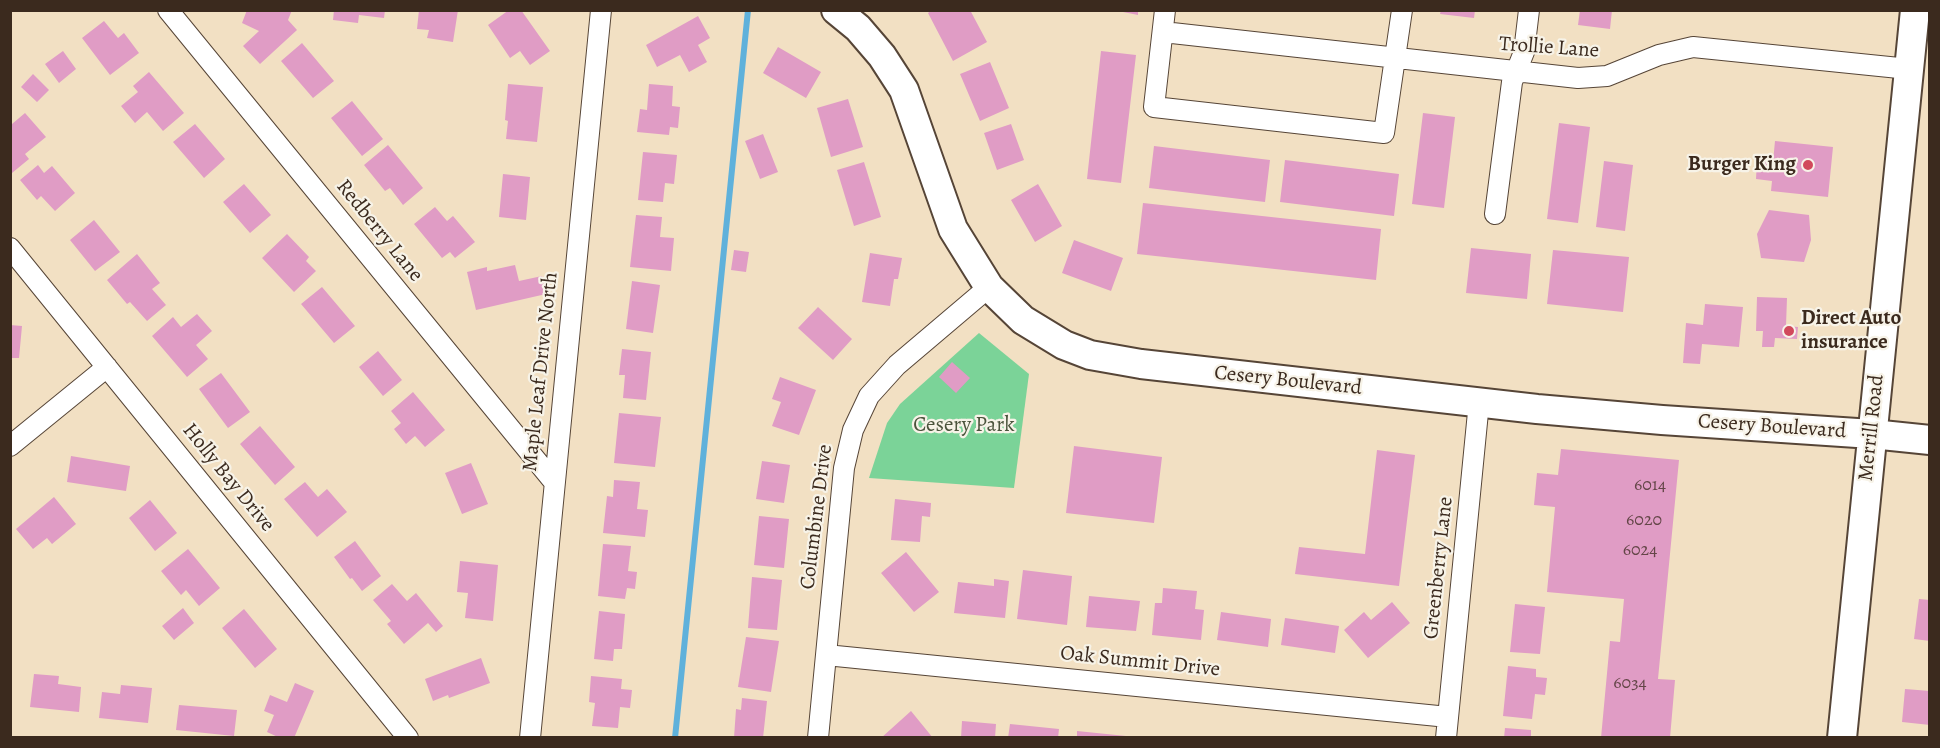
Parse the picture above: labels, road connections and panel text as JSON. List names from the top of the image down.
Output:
{
  "streets": {
    "main road": ["Cesery Boulevard", "Merrill Road"],
    "street": [
      "Trollie Lane",
      "Redberry Lane",
      "Maple Leaf Drive North",
      "Holly Bay Drive",
      "Columbine Drive",
      "Greenberry Lane",
      "Oak Summit Drive"
    ]
  },
  "crossings": [
    ["Trollie Lane", "Merrill Road"],
    ["Redberry Lane", "Maple Leaf Drive North"],
    ["Cesery Boulevard", "Merrill Road"],
    ["Cesery Boulevard", "Columbine Drive"],
    ["Cesery Boulevard", "Greenberry Lane"],
    ["Columbine Drive", "Oak Summit Drive"],
    ["Greenberry Lane", "Oak Summit Drive"]
  ],
  "parks": ["Cesery Park"],
  "places": ["Burger King", "Direct Auto insurance"],
  "house_numbers": [
    "6014",
    "6020",
    "6024",
    "6034"
  ]
}
